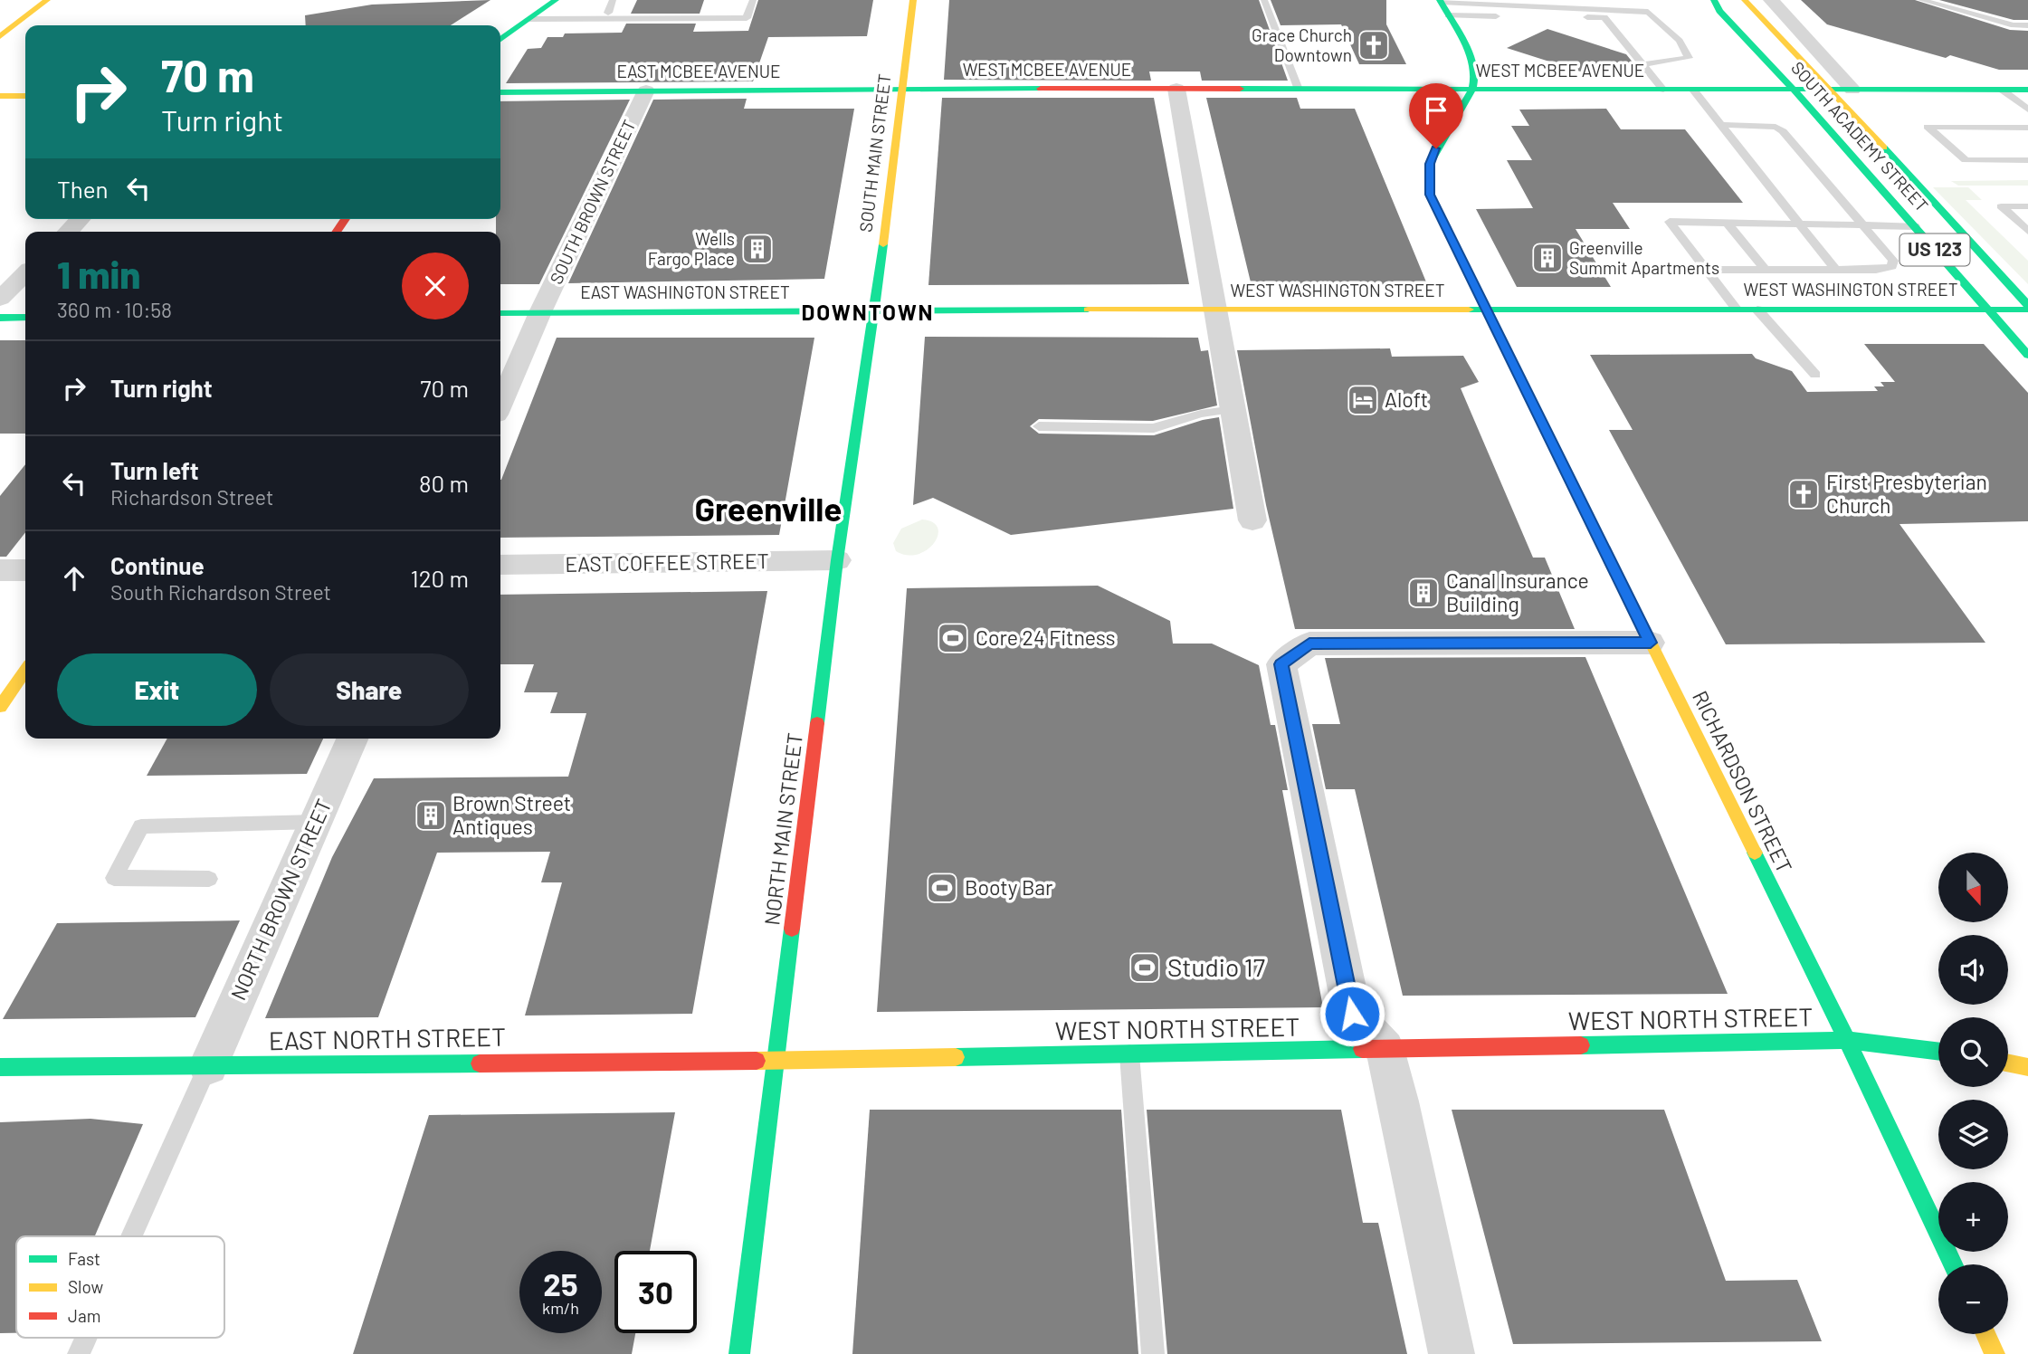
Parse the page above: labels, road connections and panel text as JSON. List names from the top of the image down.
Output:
{
  "streets": {
    "main road": [
      "WEST MCBEE AVENUE",
      "EAST MCBEE AVENUE",
      "SOUTH ACADEMY STREET",
      "SOUTH MAIN STREET",
      "US 123",
      "WEST WASHINGTON STREET",
      "EAST WASHINGTON STREET",
      "RICHARDSON STREET",
      "NORTH MAIN STREET",
      "WEST NORTH STREET",
      "EAST NORTH STREET"
    ],
    "street": ["SOUTH BROWN STREET", "EAST COFFEE STREET", "NORTH BROWN STREET"]
  },
  "crossings": [
    ["WEST MCBEE AVENUE", "EAST MCBEE AVENUE"],
    ["WEST MCBEE AVENUE", "SOUTH ACADEMY STREET"],
    ["WEST MCBEE AVENUE", "SOUTH MAIN STREET"],
    ["WEST MCBEE AVENUE", "RICHARDSON STREET"],
    ["EAST MCBEE AVENUE", "SOUTH MAIN STREET"],
    ["EAST MCBEE AVENUE", "SOUTH BROWN STREET"],
    ["SOUTH ACADEMY STREET", "WEST WASHINGTON STREET"],
    ["SOUTH MAIN STREET", "WEST WASHINGTON STREET"],
    ["SOUTH MAIN STREET", "EAST WASHINGTON STREET"],
    ["SOUTH MAIN STREET", "NORTH MAIN STREET"],
    ["SOUTH BROWN STREET", "EAST WASHINGTON STREET"],
    ["WEST WASHINGTON STREET", "EAST WASHINGTON STREET"],
    ["WEST WASHINGTON STREET", "RICHARDSON STREET"],
    ["WEST WASHINGTON STREET", "NORTH MAIN STREET"],
    ["EAST WASHINGTON STREET", "NORTH MAIN STREET"],
    ["EAST COFFEE STREET", "NORTH MAIN STREET"],
    ["RICHARDSON STREET", "WEST NORTH STREET"],
    ["NORTH MAIN STREET", "WEST NORTH STREET"],
    ["NORTH MAIN STREET", "EAST NORTH STREET"],
    ["NORTH BROWN STREET", "EAST NORTH STREET"],
    ["WEST NORTH STREET", "EAST NORTH STREET"]
  ],
  "districts": ["DOWNTOWN", "Greenville"],
  "places": {
    "church": ["Grace Church Downtown", "First Presbyterian Church"],
    "building": [
      "Wells Fargo Place",
      "Greenville Summit Apartments",
      "Canal Insurance Building",
      "Brown Street Antiques"
    ],
    "hotel": ["Aloft"],
    "sports": ["Core 24 Fitness", "Booty Bar", "Studio 17"]
  },
  "legend": ["Fast", "Slow", "Jam"],
  "north": "bottom",
  "page": {
    "turn": ["70 m", "Turn right"],
    "then": "Then",
    "heading": ["1 min", "360 m · 10:58"],
    "list": [
      {
        "name": "Turn right",
        "value": "70 m"
      },
      {
        "name": "Turn left",
        "note": "Richardson Street",
        "value": "80 m"
      },
      {
        "name": "Continue",
        "note": "South Richardson Street",
        "value": "120 m"
      }
    ],
    "buttons": ["Exit", "Share"],
    "map_buttons": ["+", "−"],
    "speed": "25 km/h",
    "limit": "30"
  }
}
